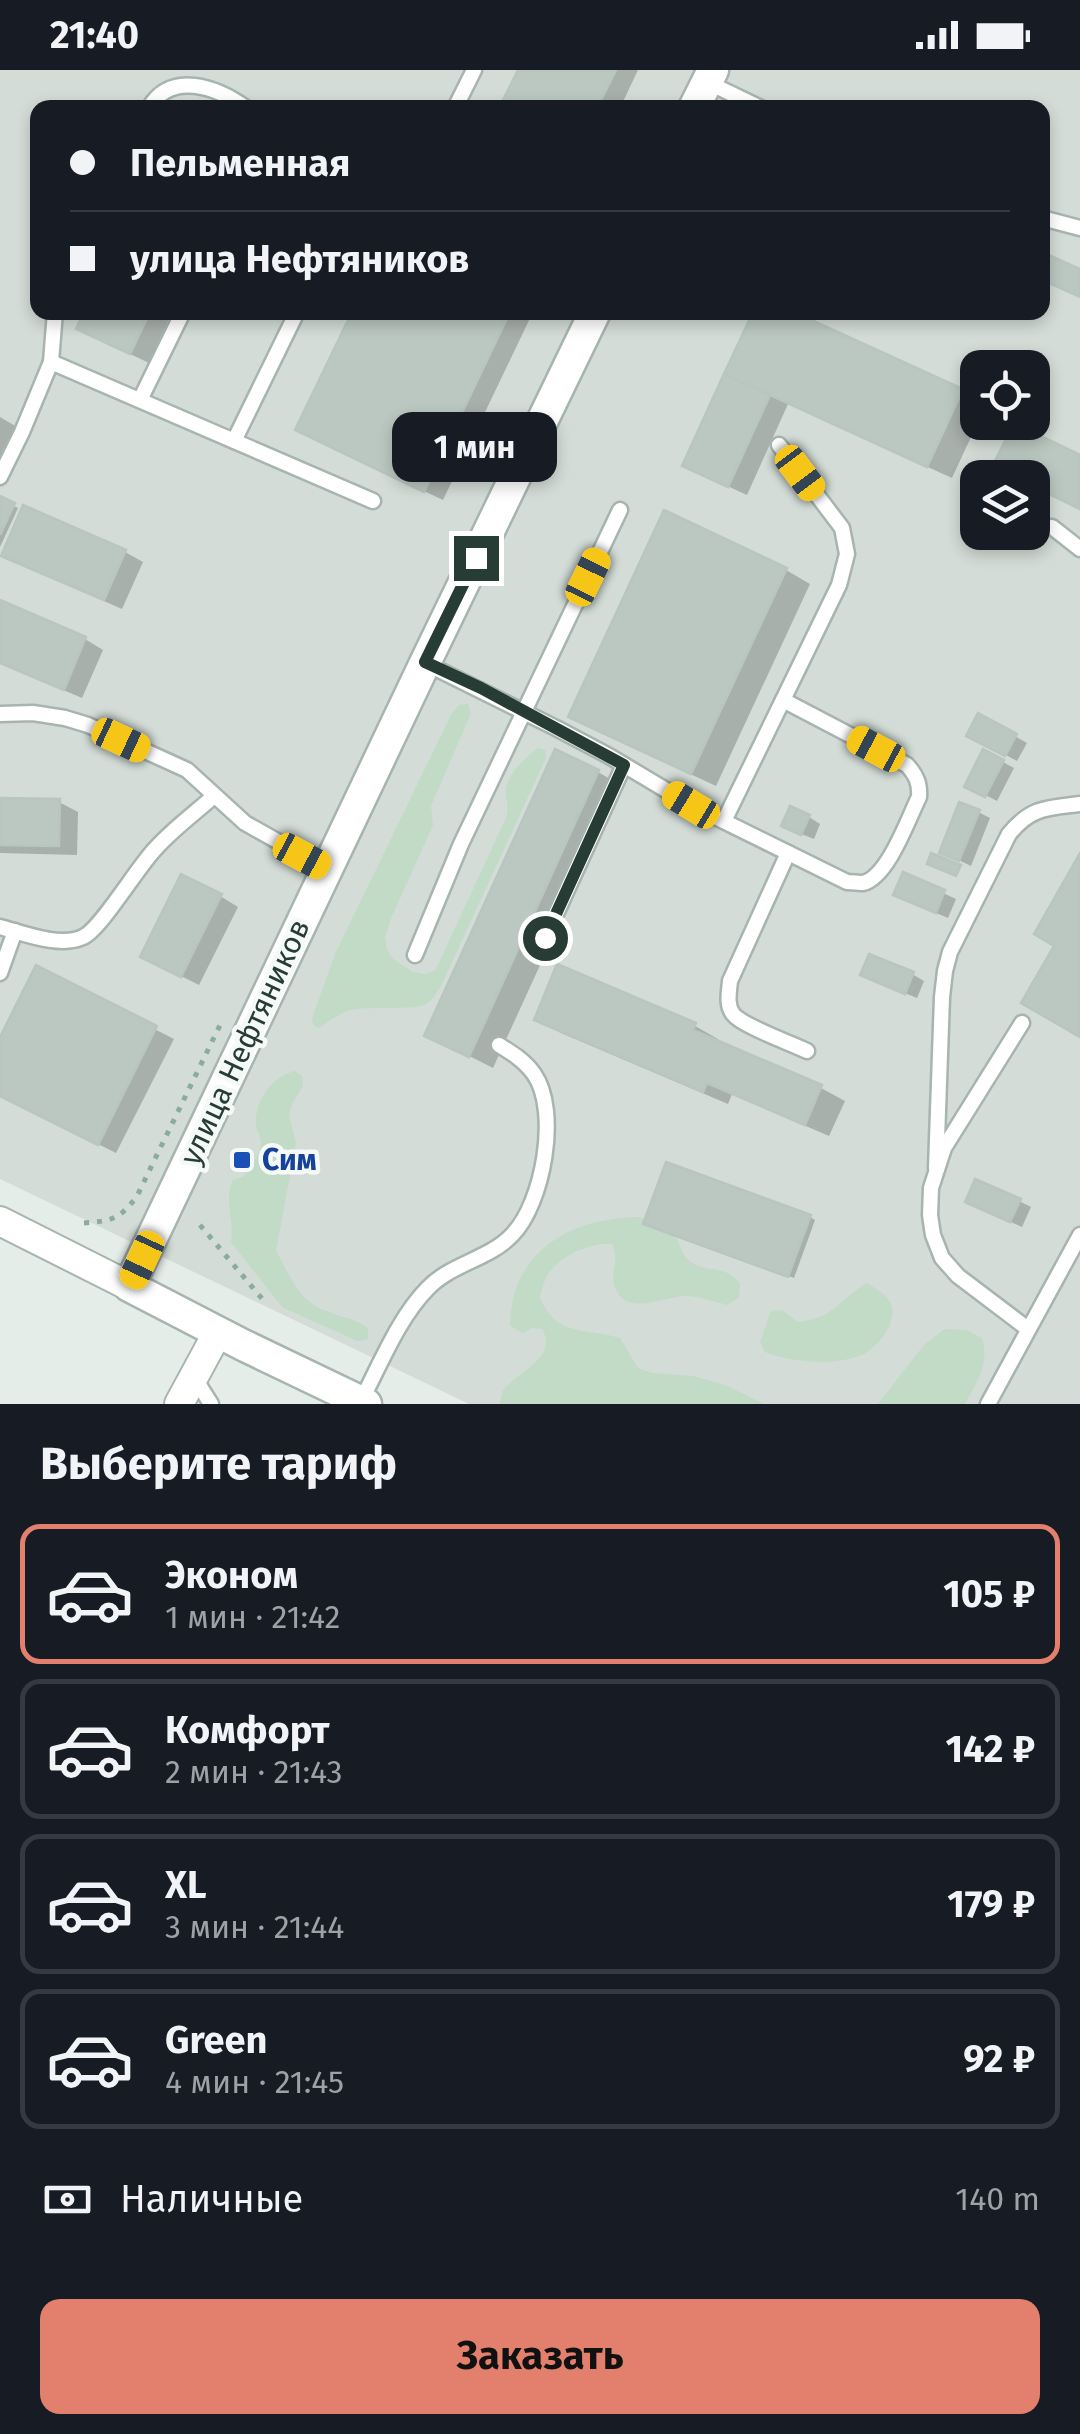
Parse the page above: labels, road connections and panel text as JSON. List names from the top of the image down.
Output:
{
  "streets": {
    "street": ["улица Нефтяников"]
  },
  "places": {
    "transit": ["Сим"]
  },
  "page": {
    "status": "21:40",
    "banner": ["Пельменная", "улица Нефтяников"],
    "bubble": "1 мин",
    "heading": "Выберите тариф",
    "list": [
      {
        "name": "Эконом",
        "note": "1 мин · 21:42",
        "value": "105 ₽"
      },
      {
        "name": "Комфорт",
        "note": "2 мин · 21:43",
        "value": "142 ₽"
      },
      {
        "name": "XL",
        "note": "3 мин · 21:44",
        "value": "179 ₽"
      },
      {
        "name": "Green",
        "note": "4 мин · 21:45",
        "value": "92 ₽"
      }
    ],
    "pay": ["Наличные", "140 m"],
    "buttons": "Заказать"
  }
}
